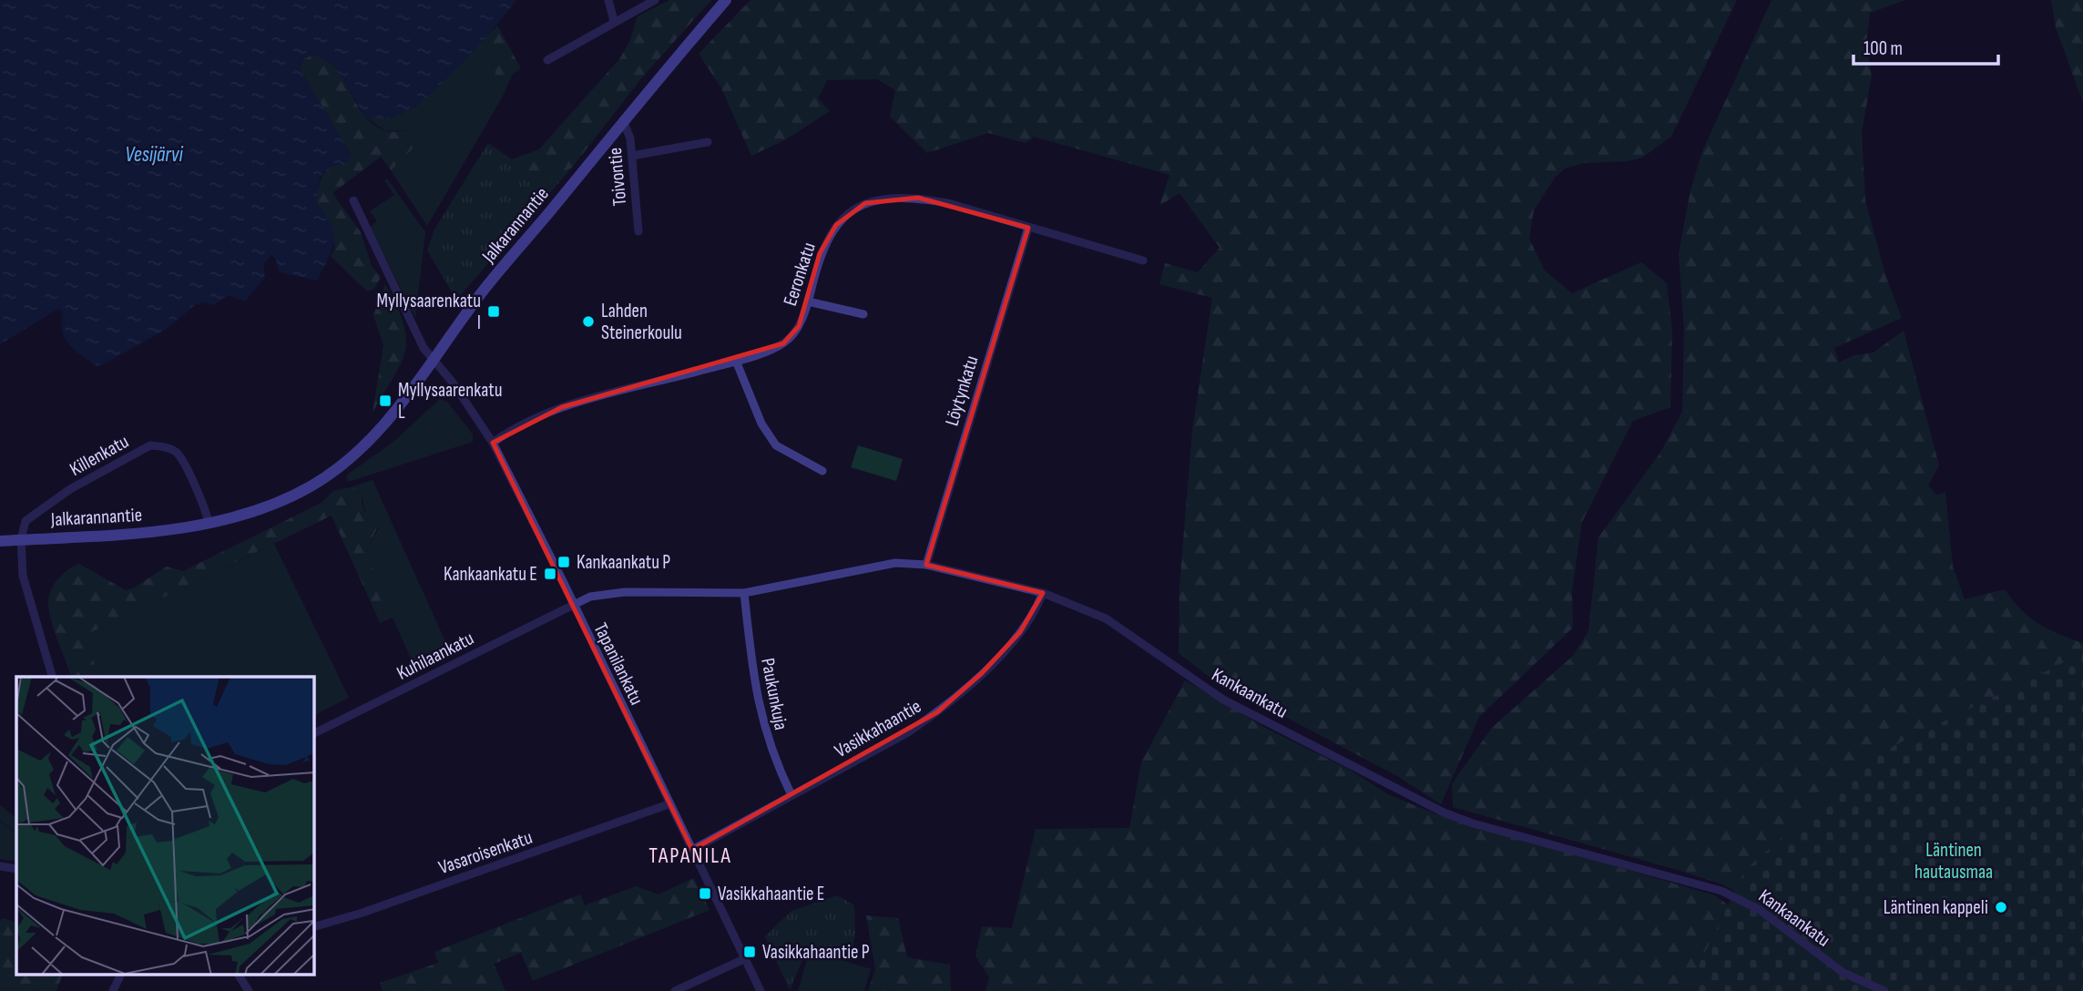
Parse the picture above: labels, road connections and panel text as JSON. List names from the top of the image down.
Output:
{
  "streets": {
    "main road": ["Jalkarannantie"],
    "street": [
      "Toivontie",
      "Eeronkatu",
      "Löytynkatu",
      "Killenkatu",
      "Kuhilaankatu",
      "Tapanilankatu",
      "Kankaankatu",
      "Paukunkuja",
      "Vasikkahaantie",
      "Vasaroisenkatu"
    ]
  },
  "crossings": [
    ["Toivontie", "Jalkarannantie"],
    ["Jalkarannantie", "Killenkatu"],
    ["Jalkarannantie", "Tapanilankatu"],
    ["Eeronkatu", "Löytynkatu"],
    ["Eeronkatu", "Tapanilankatu"],
    ["Löytynkatu", "Kankaankatu"],
    ["Kuhilaankatu", "Tapanilankatu"],
    ["Kuhilaankatu", "Kankaankatu"],
    ["Tapanilankatu", "Kankaankatu"],
    ["Tapanilankatu", "Vasikkahaantie"],
    ["Tapanilankatu", "Vasaroisenkatu"],
    ["Kankaankatu", "Paukunkuja"],
    ["Kankaankatu", "Vasikkahaantie"],
    ["Paukunkuja", "Vasikkahaantie"]
  ],
  "districts": ["TAPANILA"],
  "water": ["Vesijärvi"],
  "parks": ["Läntinen hautausmaa"],
  "places": {
    "transit": [
      "Myllysaarenkatu I",
      "Myllysaarenkatu L",
      "Kankaankatu P",
      "Kankaankatu E",
      "Vasikkahaantie E",
      "Vasikkahaantie P"
    ],
    "other": ["Lahden Steinerkoulu", "Läntinen kappeli"]
  },
  "scale_bar": "100 m"
}
